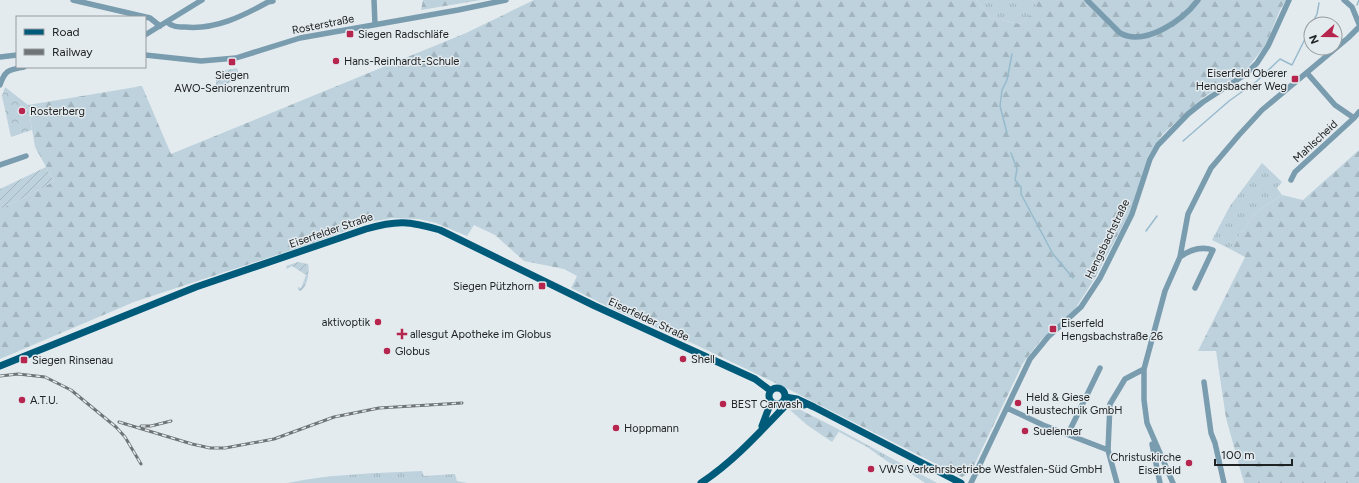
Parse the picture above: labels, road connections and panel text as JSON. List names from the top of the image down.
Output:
{
  "streets": {
    "main road": ["Eiserfelder Straße"],
    "street": ["Rosterstraße", "Mahlscheid", "Hengsbachstraße"]
  },
  "places": {
    "transit": [
      "Siegen Radschläfe",
      "Siegen AWO-Seniorenzentrum",
      "Eiserfeld Oberer Hengsbacher Weg",
      "Siegen Pützhorn",
      "Eiserfeld Hengsbachstraße 26",
      "Siegen Rinsenau"
    ],
    "other": [
      "Hans-Reinhardt-Schule",
      "Rosterberg",
      "aktivoptik",
      "Globus",
      "Shell",
      "A.T.U.",
      "Held & Giese Haustechnik GmbH",
      "BEST Carwash",
      "Hoppmann",
      "Suelenner",
      "Christuskirche Eiserfeld",
      "VWS Verkehrsbetriebe Westfalen-Süd GmbH"
    ],
    "health": ["allesgut Apotheke im Globus"]
  },
  "legend": ["Road", "Railway"],
  "scale_bar": "100 m",
  "north": "left"
}
